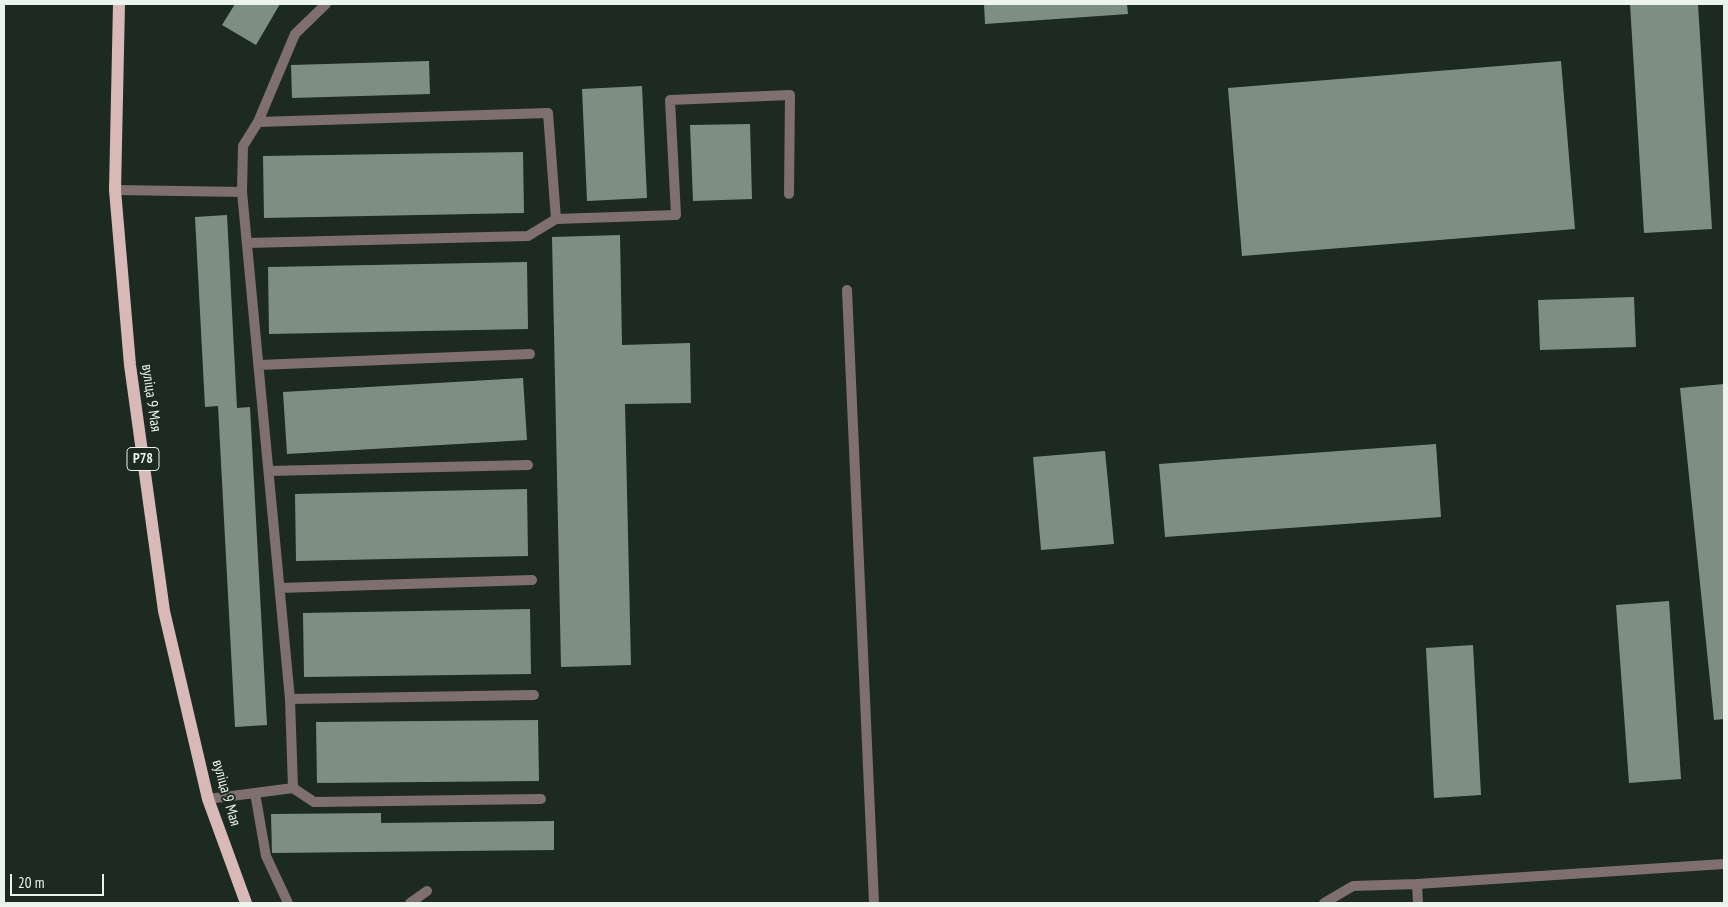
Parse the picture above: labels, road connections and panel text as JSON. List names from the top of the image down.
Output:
{
  "streets": {
    "main road": ["вуліца 9 Мая", "Р78"]
  },
  "scale_bar": "20 m"
}
